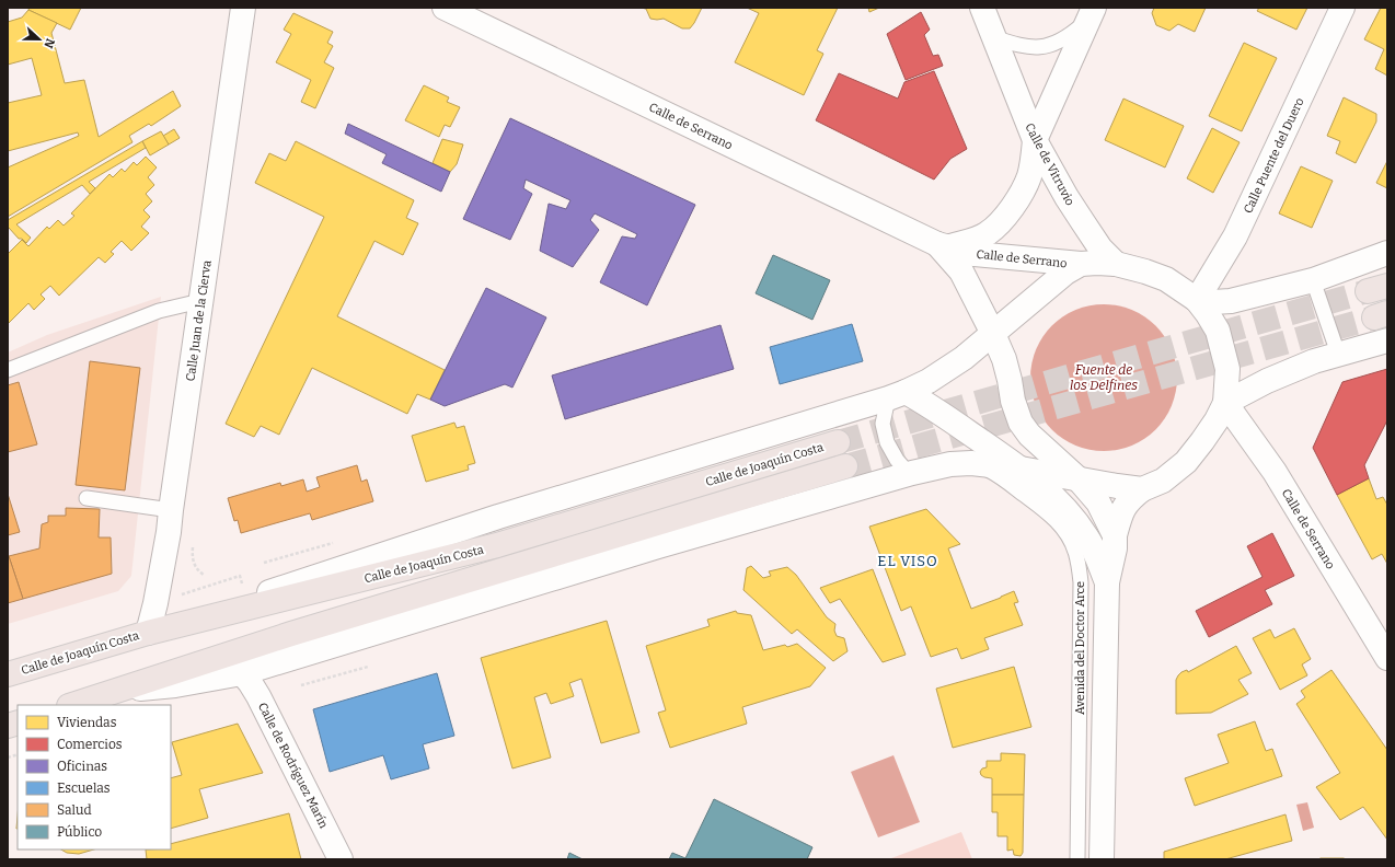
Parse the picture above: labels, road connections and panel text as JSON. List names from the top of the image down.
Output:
{
  "streets": {
    "main road": ["Calle de Joaquín Costa"],
    "street": [
      "Calle de Serrano",
      "Calle Puente del Duero",
      "Calle de Vitruvio",
      "Calle Juan de la Cierva",
      "Avenida del Doctor Arce",
      "Calle de Rodríguez Marín"
    ]
  },
  "crossings": [
    ["Calle de Serrano", "Calle Puente del Duero"],
    ["Calle de Serrano", "Calle de Vitruvio"],
    ["Calle Juan de la Cierva", "Calle de Joaquín Costa"]
  ],
  "districts": ["EL VISO"],
  "water": ["Fuente de los Delfines"],
  "legend": [
    "Viviendas",
    "Comercios",
    "Oficinas",
    "Escuelas",
    "Salud",
    "Público"
  ],
  "north": "right"
}
